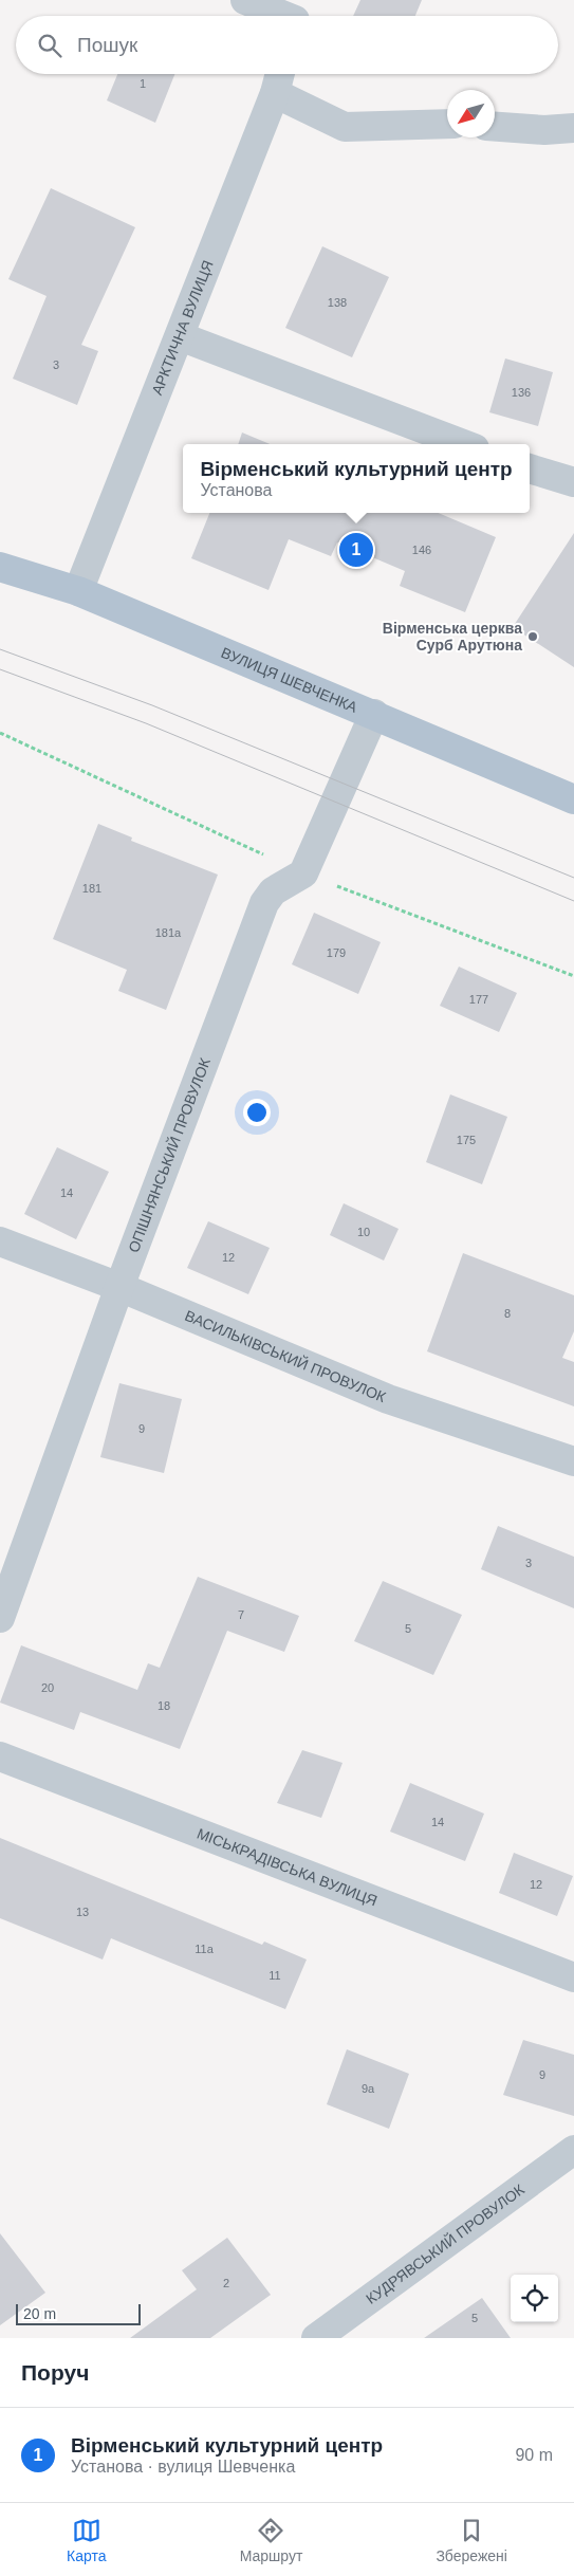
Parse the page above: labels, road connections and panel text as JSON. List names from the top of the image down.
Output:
{
  "streets": {
    "main road": ["ВУЛИЦЯ ШЕВЧЕНКА"],
    "street": [
      "АРКТИЧНА ВУЛИЦЯ",
      "ОПІШНЯНСЬКИЙ ПРОВУЛОК",
      "ВАСИЛЬКІВСЬКИЙ ПРОВУЛОК",
      "МІСЬКРАДІВСЬКА ВУЛИЦЯ",
      "КУДРЯВСЬКИЙ ПРОВУЛОК"
    ]
  },
  "crossings": [
    ["АРКТИЧНА ВУЛИЦЯ", "ВУЛИЦЯ ШЕВЧЕНКА"],
    ["ОПІШНЯНСЬКИЙ ПРОВУЛОК", "ВАСИЛЬКІВСЬКИЙ ПРОВУЛОК"]
  ],
  "places": ["Вірменська церква Сурб Арутюна"],
  "house_numbers": [
    "1",
    "138",
    "3",
    "136",
    "146",
    "181",
    "181а",
    "179",
    "177",
    "175",
    "14",
    "10",
    "12",
    "8",
    "9",
    "3",
    "7",
    "5",
    "20",
    "18",
    "14",
    "12",
    "13",
    "11а",
    "11",
    "9",
    "9а",
    "2",
    "5"
  ],
  "scale_bar": "20 m",
  "north": "bottom left",
  "page": {
    "search": "Пошук",
    "popup": ["Вірменський культурний центр", "Установа"],
    "pins": "1",
    "scale": "20 m",
    "heading": "Поруч",
    "list": [
      {
        "mark": "1",
        "name": "Вірменський культурний центр",
        "note": "Установа · вулиця Шевченка",
        "value": "90 m"
      }
    ],
    "nav": ["Карта", "Маршрут", "Збережені"]
  }
}
